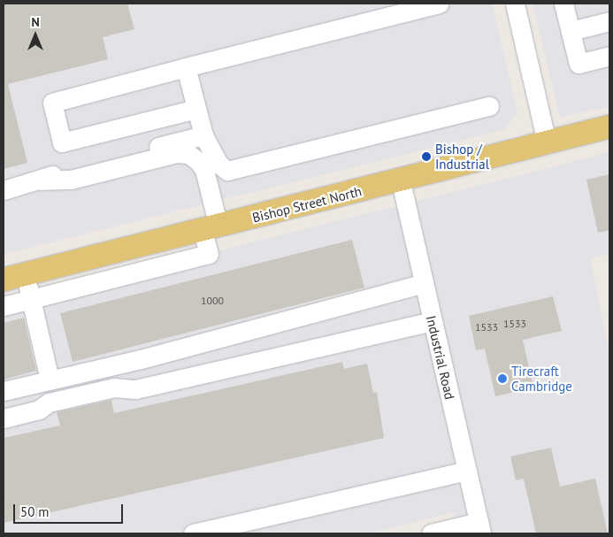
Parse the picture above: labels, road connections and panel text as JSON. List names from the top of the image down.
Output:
{
  "streets": {
    "main road": ["Bishop Street North"],
    "street": ["Industrial Road"]
  },
  "crossings": [
    ["Bishop Street North", "Industrial Road"]
  ],
  "places": ["Bishop / Industrial", "Tirecraft Cambridge"],
  "house_numbers": ["1000", "1533", "1533"],
  "scale_bar": "50 m",
  "north": "top"
}
